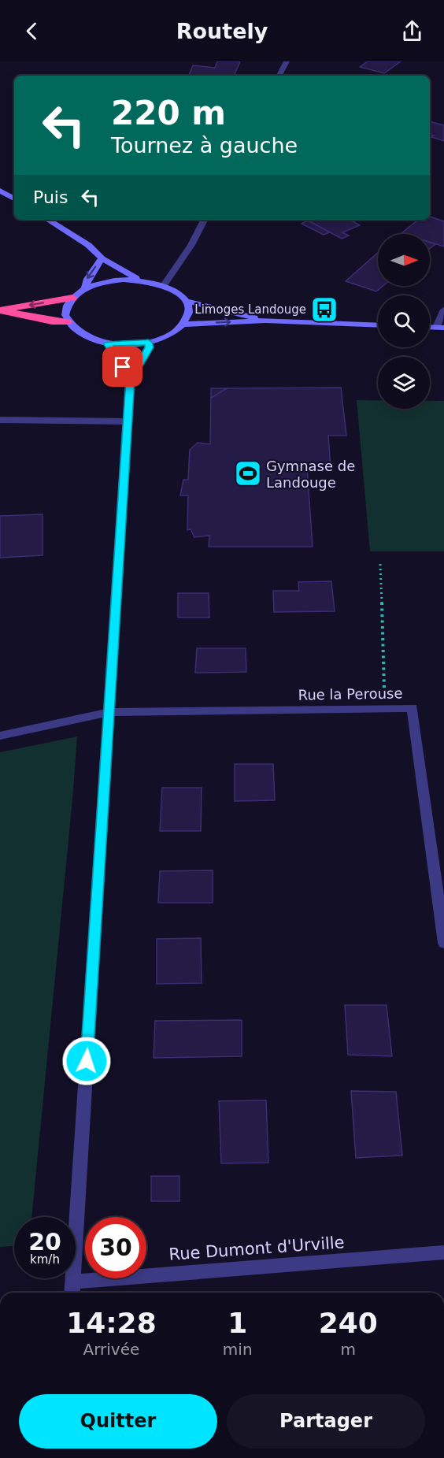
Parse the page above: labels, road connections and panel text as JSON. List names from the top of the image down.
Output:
{
  "streets": {
    "street": ["Rue la Perouse", "Rue Dumont d'Urville"]
  },
  "places": {
    "bus stop": ["Limoges Landouge"],
    "sports": ["Gymnase de Landouge"]
  },
  "north": "right",
  "page": {
    "header": "Routely",
    "turn": ["220 m", "Tournez à gauche"],
    "then": "Puis",
    "speed": "20 km/h",
    "limit": "30",
    "eta": [
      "14:28",
      "Arrivée",
      "1",
      "min",
      "240",
      "m"
    ],
    "buttons": ["Quitter", "Partager"]
  }
}
